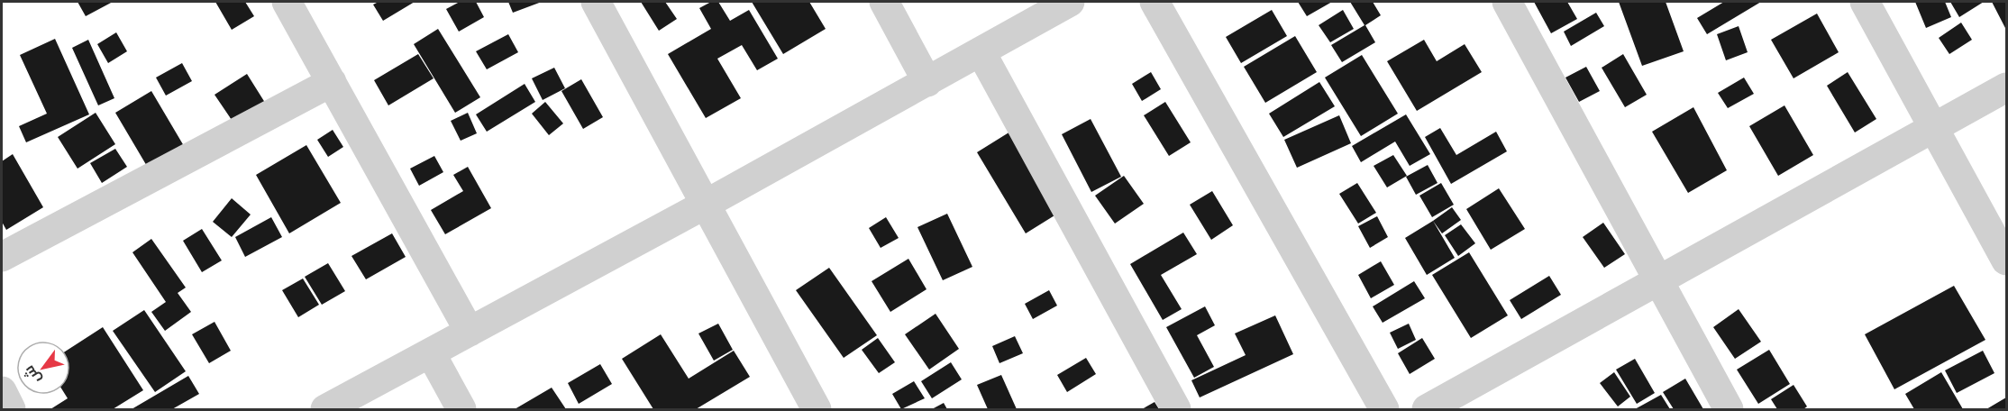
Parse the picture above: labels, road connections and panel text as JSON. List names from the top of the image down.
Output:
{
  "north": "bottom left"
}
